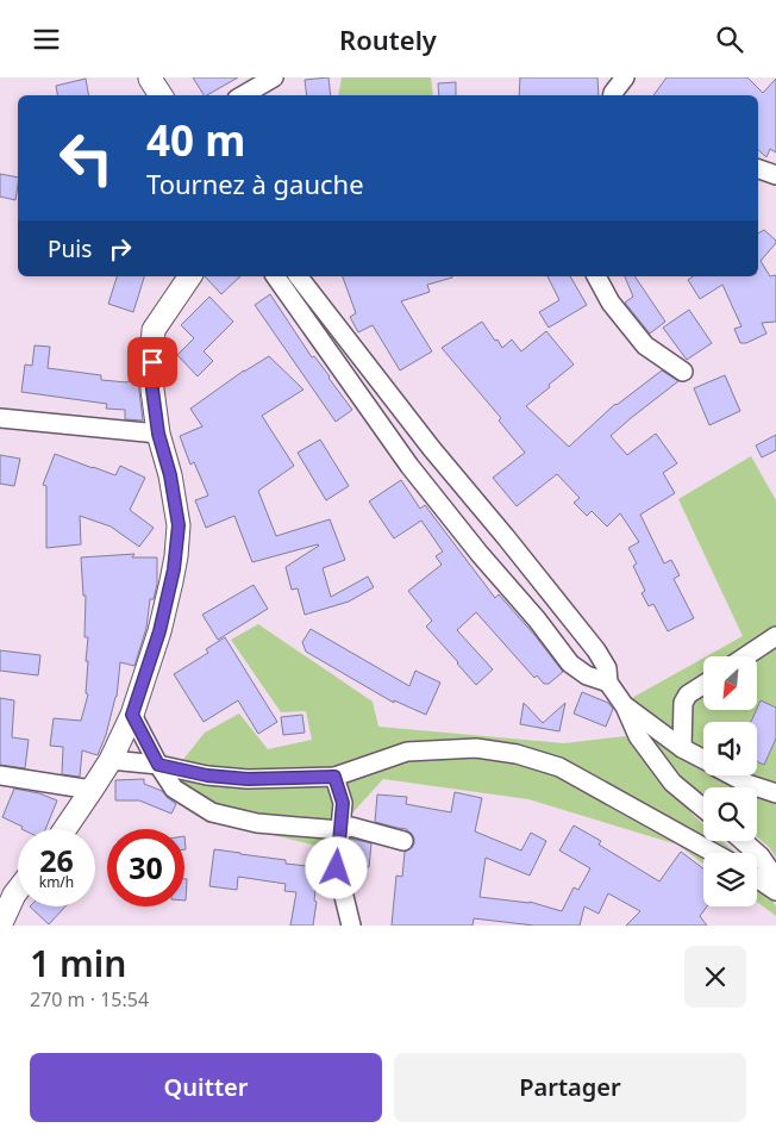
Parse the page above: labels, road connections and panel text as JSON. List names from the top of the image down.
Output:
{
  "north": "bottom left",
  "page": {
    "header": "Routely",
    "turn": ["40 m", "Tournez à gauche"],
    "then": "Puis",
    "speed": "26 km/h",
    "limit": "30",
    "heading": ["1 min", "270 m · 15:54"],
    "buttons": ["Quitter", "Partager"]
  }
}
